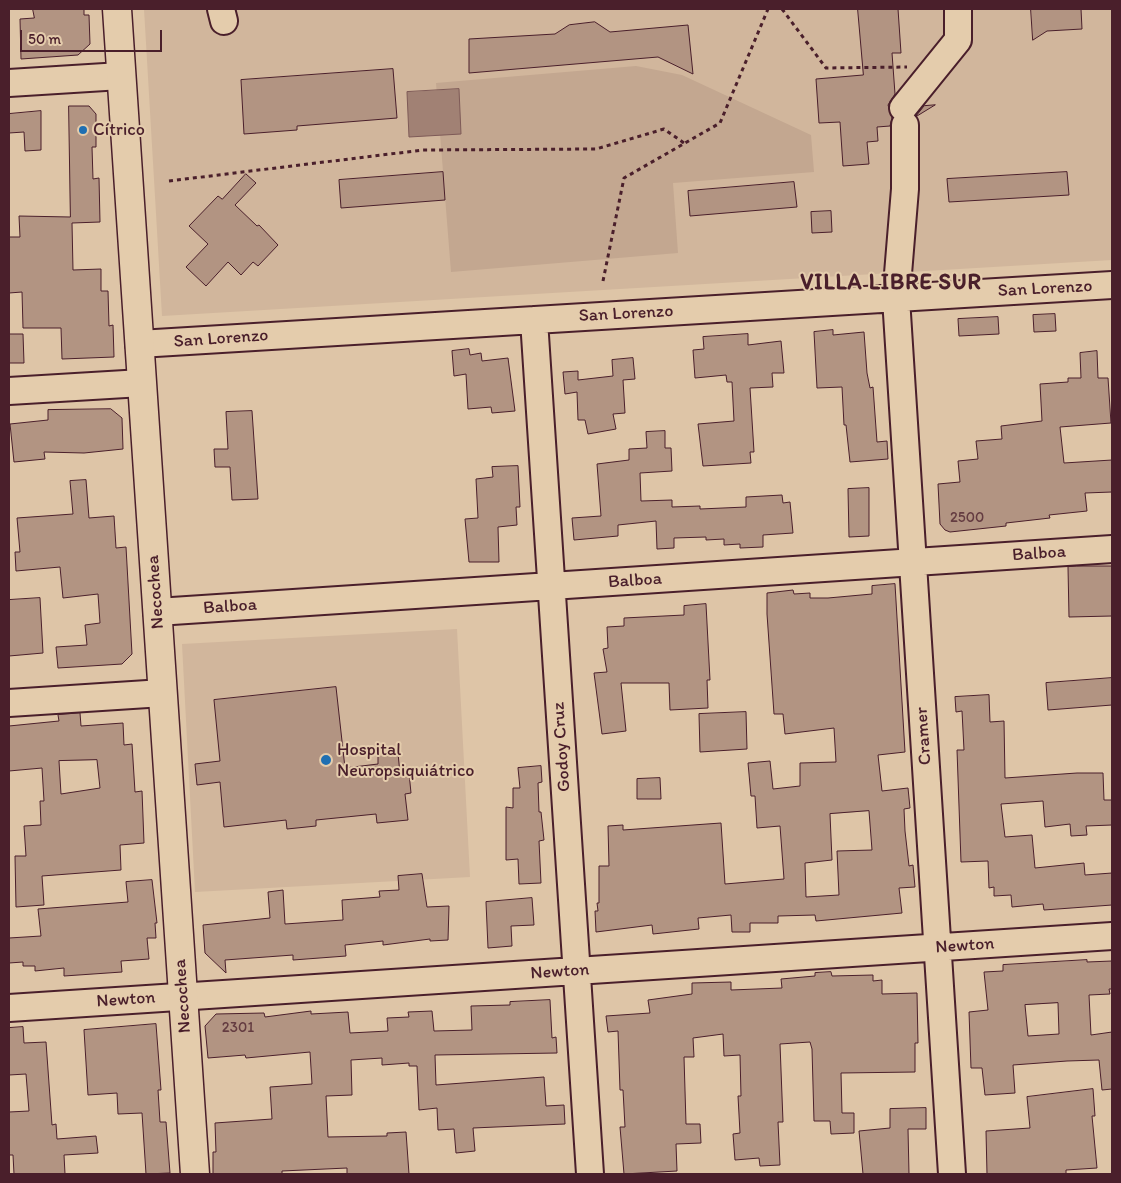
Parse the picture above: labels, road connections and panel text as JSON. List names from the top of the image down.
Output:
{
  "streets": {
    "main road": ["Necochea"],
    "street": [
      "San Lorenzo",
      "Balboa",
      "Cramer",
      "Godoy Cruz",
      "Newton"
    ]
  },
  "crossings": [
    ["San Lorenzo", "Necochea"],
    ["San Lorenzo", "Cramer"],
    ["San Lorenzo", "Godoy Cruz"],
    ["Balboa", "Necochea"],
    ["Balboa", "Cramer"],
    ["Balboa", "Godoy Cruz"],
    ["Necochea", "Newton"],
    ["Cramer", "Newton"],
    ["Godoy Cruz", "Newton"]
  ],
  "districts": ["VILLA LIBRE SUR"],
  "places": ["Cítrico", "Hospital Neuropsiquiátrico"],
  "house_numbers": ["2500", "2301"],
  "scale_bar": "50 m"
}
